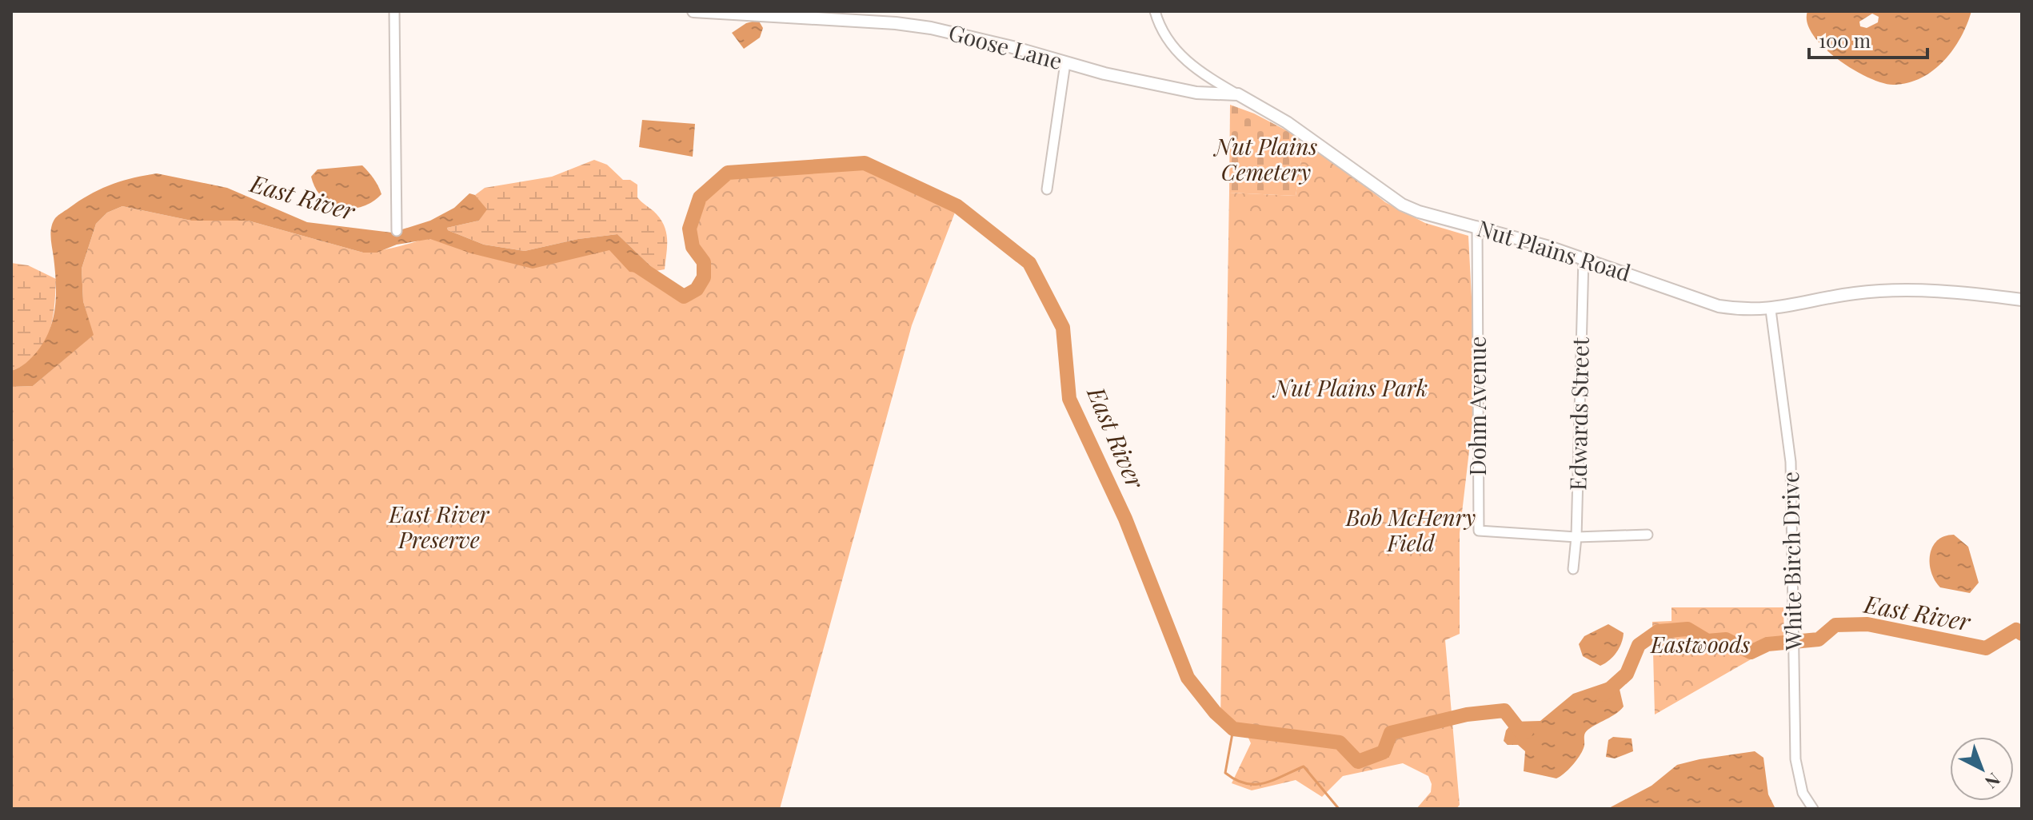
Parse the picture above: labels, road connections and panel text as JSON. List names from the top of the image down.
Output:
{
  "streets": {
    "street": [
      "Goose Lane",
      "Nut Plains Road",
      "Dohm Avenue",
      "Edwards Street",
      "White Birch Drive"
    ]
  },
  "crossings": [
    ["Goose Lane", "Nut Plains Road"],
    ["Nut Plains Road", "Dohm Avenue"],
    ["Nut Plains Road", "Edwards Street"],
    ["Nut Plains Road", "White Birch Drive"],
    ["Dohm Avenue", "Edwards Street"]
  ],
  "water": ["East River"],
  "parks": [
    "Nut Plains Cemetery",
    "Nut Plains Park",
    "East River Preserve",
    "Bob McHenry Field",
    "Eastwoods"
  ],
  "scale_bar": "100 m",
  "north": "bottom right"
}
